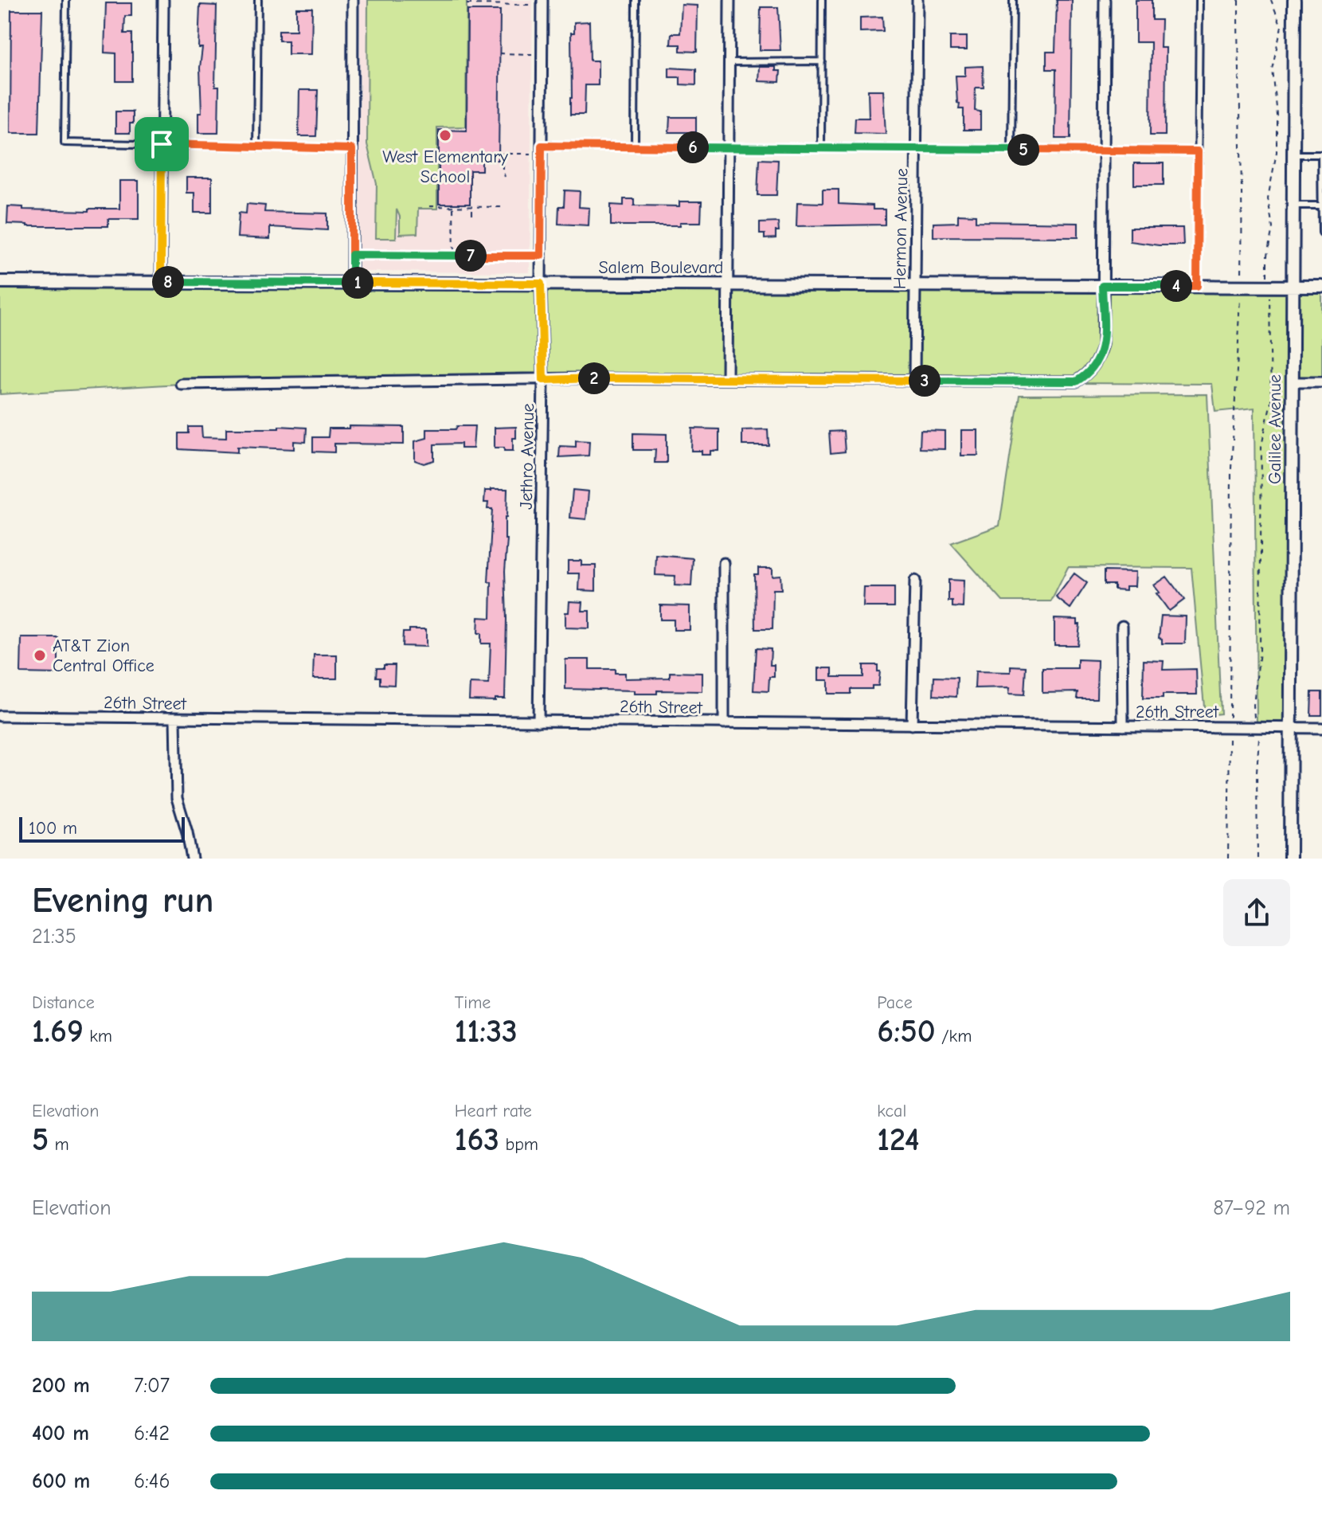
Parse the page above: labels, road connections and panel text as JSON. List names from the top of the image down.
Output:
{
  "streets": {
    "street": [
      "Hermon Avenue",
      "Salem Boulevard",
      "Galilee Avenue",
      "Jethro Avenue",
      "26th Street"
    ]
  },
  "crossings": [
    ["Hermon Avenue", "Salem Boulevard"],
    ["Salem Boulevard", "Galilee Avenue"],
    ["Salem Boulevard", "Jethro Avenue"],
    ["Galilee Avenue", "26th Street"],
    ["Jethro Avenue", "26th Street"]
  ],
  "places": ["West Elementary School", "AT&T Zion Central Office"],
  "scale_bar": "100 m",
  "page": {
    "pins": [
      "6",
      "5",
      "7",
      "8",
      "1",
      "4",
      "2",
      "3"
    ],
    "scale": "100 m",
    "heading": ["Evening run", "21:35"],
    "stats": [
      ["Distance", "1.69 km"],
      ["Time", "11:33"],
      ["Pace", "6:50 /km"],
      ["Elevation", "5 m"],
      ["Heart rate", "163 bpm"],
      ["kcal", "124"]
    ],
    "chart": ["Elevation", "87–92 m"],
    "list": [
      {
        "name": "200 m",
        "note": "7:07"
      },
      {
        "name": "400 m",
        "note": "6:42"
      },
      {
        "name": "600 m",
        "note": "6:46"
      }
    ]
  }
}
